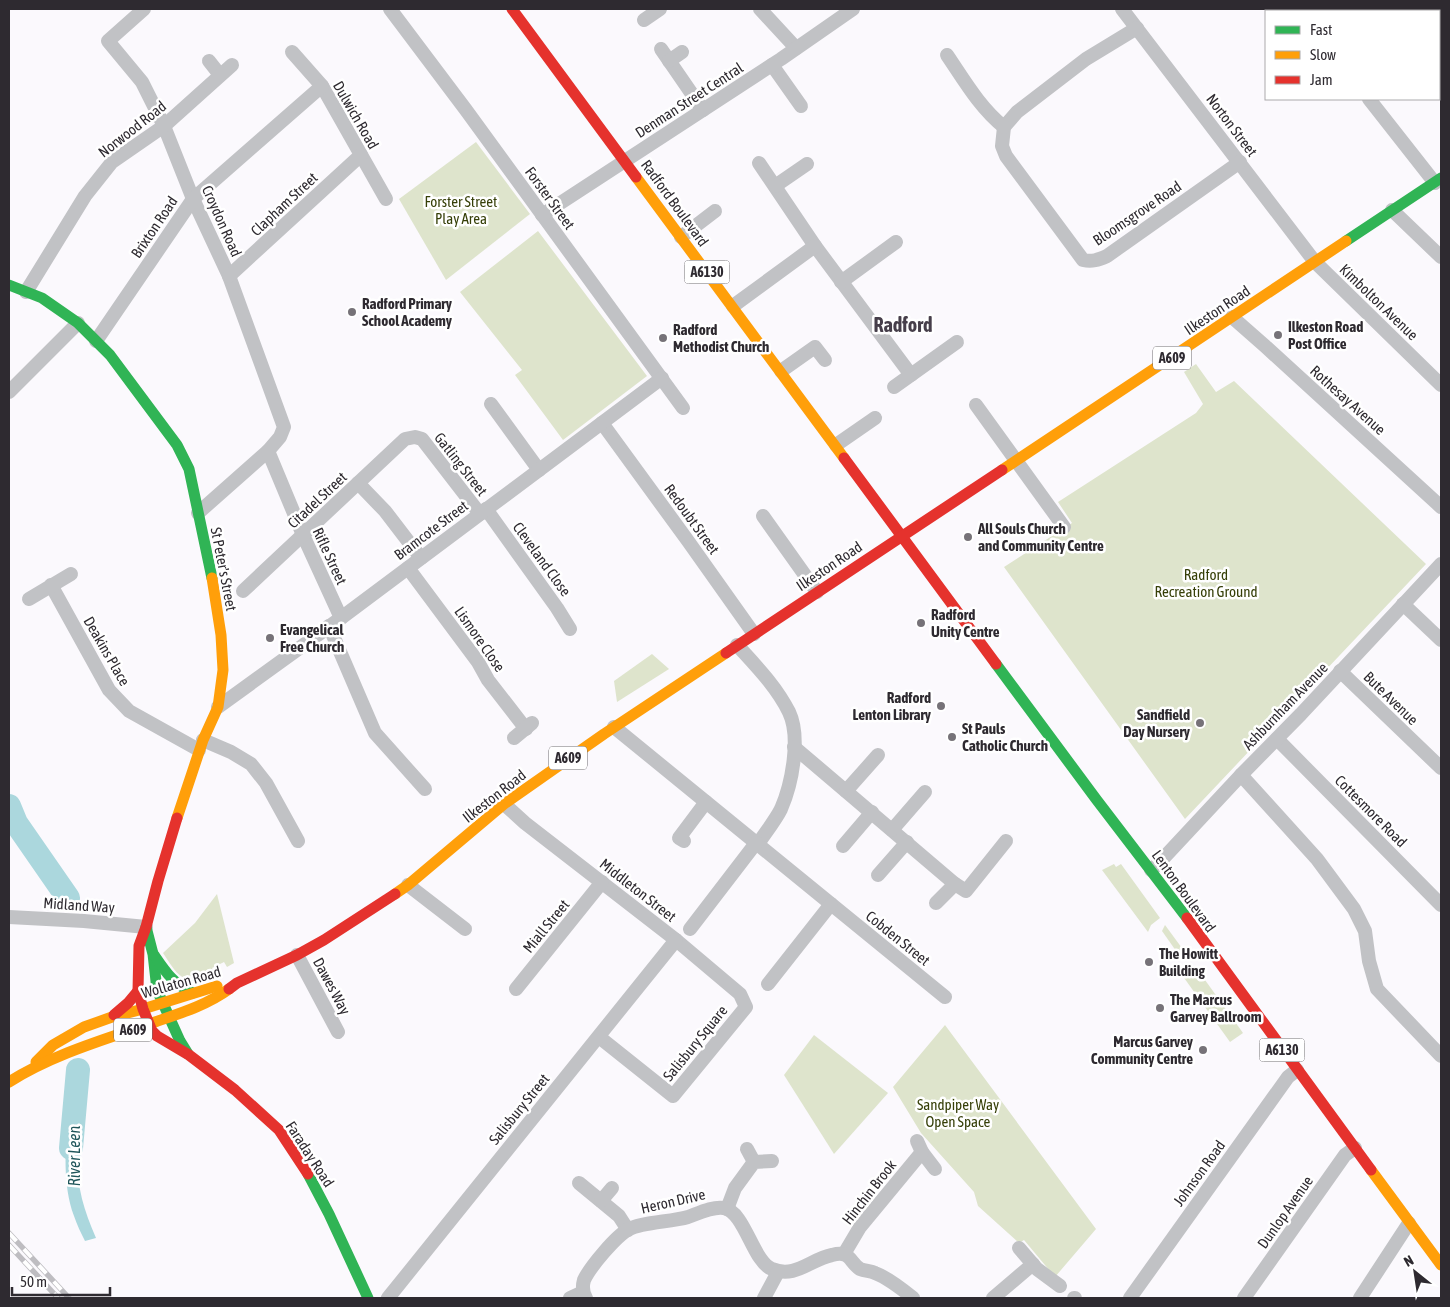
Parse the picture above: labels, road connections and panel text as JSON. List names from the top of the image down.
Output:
{
  "streets": {
    "main road": [
      "Radford Boulevard",
      "A6130",
      "Ilkeston Road",
      "A609",
      "St Peter's Street",
      "Lenton Boulevard",
      "Wollaton Road",
      "Faraday Road"
    ],
    "street": [
      "Denman Street Central",
      "Dulwich Road",
      "Norton Street",
      "Norwood Road",
      "Forster Street",
      "Clapham Street",
      "Bloomsgrove Road",
      "Croydon Road",
      "Brixton Road",
      "Kimbolton Avenue",
      "Rothesay Avenue",
      "Gatling Street",
      "Citadel Street",
      "Redoubt Street",
      "Bramcote Street",
      "Rifle Street",
      "Cleveland Close",
      "Lismore Close",
      "Deakins Place",
      "Bute Avenue",
      "Ashburnham Avenue",
      "Cottesmore Road",
      "Middleton Street",
      "Midland Way",
      "Miall Street",
      "Cobden Street",
      "Dawes Way",
      "Salisbury Square",
      "Salisbury Street",
      "Johnson Road",
      "Hinchin Brook",
      "Heron Drive",
      "Dunlop Avenue"
    ]
  },
  "crossings": [
    ["Denman Street Central", "Forster Street"],
    ["Denman Street Central", "Radford Boulevard"],
    ["Dulwich Road", "Clapham Street"],
    ["Dulwich Road", "Brixton Road"],
    ["Norton Street", "Bloomsgrove Road"],
    ["Norton Street", "Kimbolton Avenue"],
    ["Norton Street", "Ilkeston Road"],
    ["Norwood Road", "Croydon Road"],
    ["Norwood Road", "St Peter's Street"],
    ["Forster Street", "Bramcote Street"],
    ["Radford Boulevard", "Ilkeston Road"],
    ["Radford Boulevard", "Lenton Boulevard"],
    ["Clapham Street", "Croydon Road"],
    ["Croydon Road", "Brixton Road"],
    ["Croydon Road", "Rifle Street"],
    ["Brixton Road", "St Peter's Street"],
    ["Kimbolton Avenue", "Ilkeston Road"],
    ["Ilkeston Road", "Rothesay Avenue"],
    ["Ilkeston Road", "Redoubt Street"],
    ["Ilkeston Road", "Middleton Street"],
    ["Ilkeston Road", "Lenton Boulevard"],
    ["Ilkeston Road", "Cobden Street"],
    ["Ilkeston Road", "Wollaton Road"],
    ["Ilkeston Road", "Dawes Way"],
    ["Gatling Street", "Citadel Street"],
    ["Gatling Street", "Bramcote Street"],
    ["Gatling Street", "Cleveland Close"],
    ["Citadel Street", "Rifle Street"],
    ["Redoubt Street", "Bramcote Street"],
    ["Bramcote Street", "Rifle Street"],
    ["Bramcote Street", "Cleveland Close"],
    ["Bramcote Street", "St Peter's Street"],
    ["Bramcote Street", "Lismore Close"],
    ["St Peter's Street", "Deakins Place"],
    ["St Peter's Street", "Midland Way"],
    ["St Peter's Street", "Wollaton Road"],
    ["St Peter's Street", "Faraday Road"],
    ["Bute Avenue", "Ashburnham Avenue"],
    ["Ashburnham Avenue", "Cottesmore Road"],
    ["Ashburnham Avenue", "Lenton Boulevard"],
    ["Middleton Street", "Miall Street"],
    ["Middleton Street", "Salisbury Square"],
    ["Middleton Street", "Salisbury Street"],
    ["Lenton Boulevard", "Johnson Road"],
    ["Lenton Boulevard", "Dunlop Avenue"],
    ["Wollaton Road", "Faraday Road"],
    ["Salisbury Square", "Salisbury Street"]
  ],
  "districts": ["Radford"],
  "water": ["River Leen"],
  "parks": ["Forster Street Play Area", "Radford Recreation Ground", "Sandpiper Way Open Space"],
  "places": [
    "Radford Primary School Academy",
    "Ilkeston Road Post Office",
    "Radford Methodist Church",
    "All Souls Church and Community Centre",
    "Radford Unity Centre",
    "Evangelical Free Church",
    "Radford Lenton Library",
    "Sandfield Day Nursery",
    "St Pauls Catholic Church",
    "The Howitt Building",
    "The Marcus Garvey Ballroom",
    "Marcus Garvey Community Centre"
  ],
  "legend": ["Fast", "Slow", "Jam"],
  "scale_bar": "50 m",
  "north": "top left"
}
